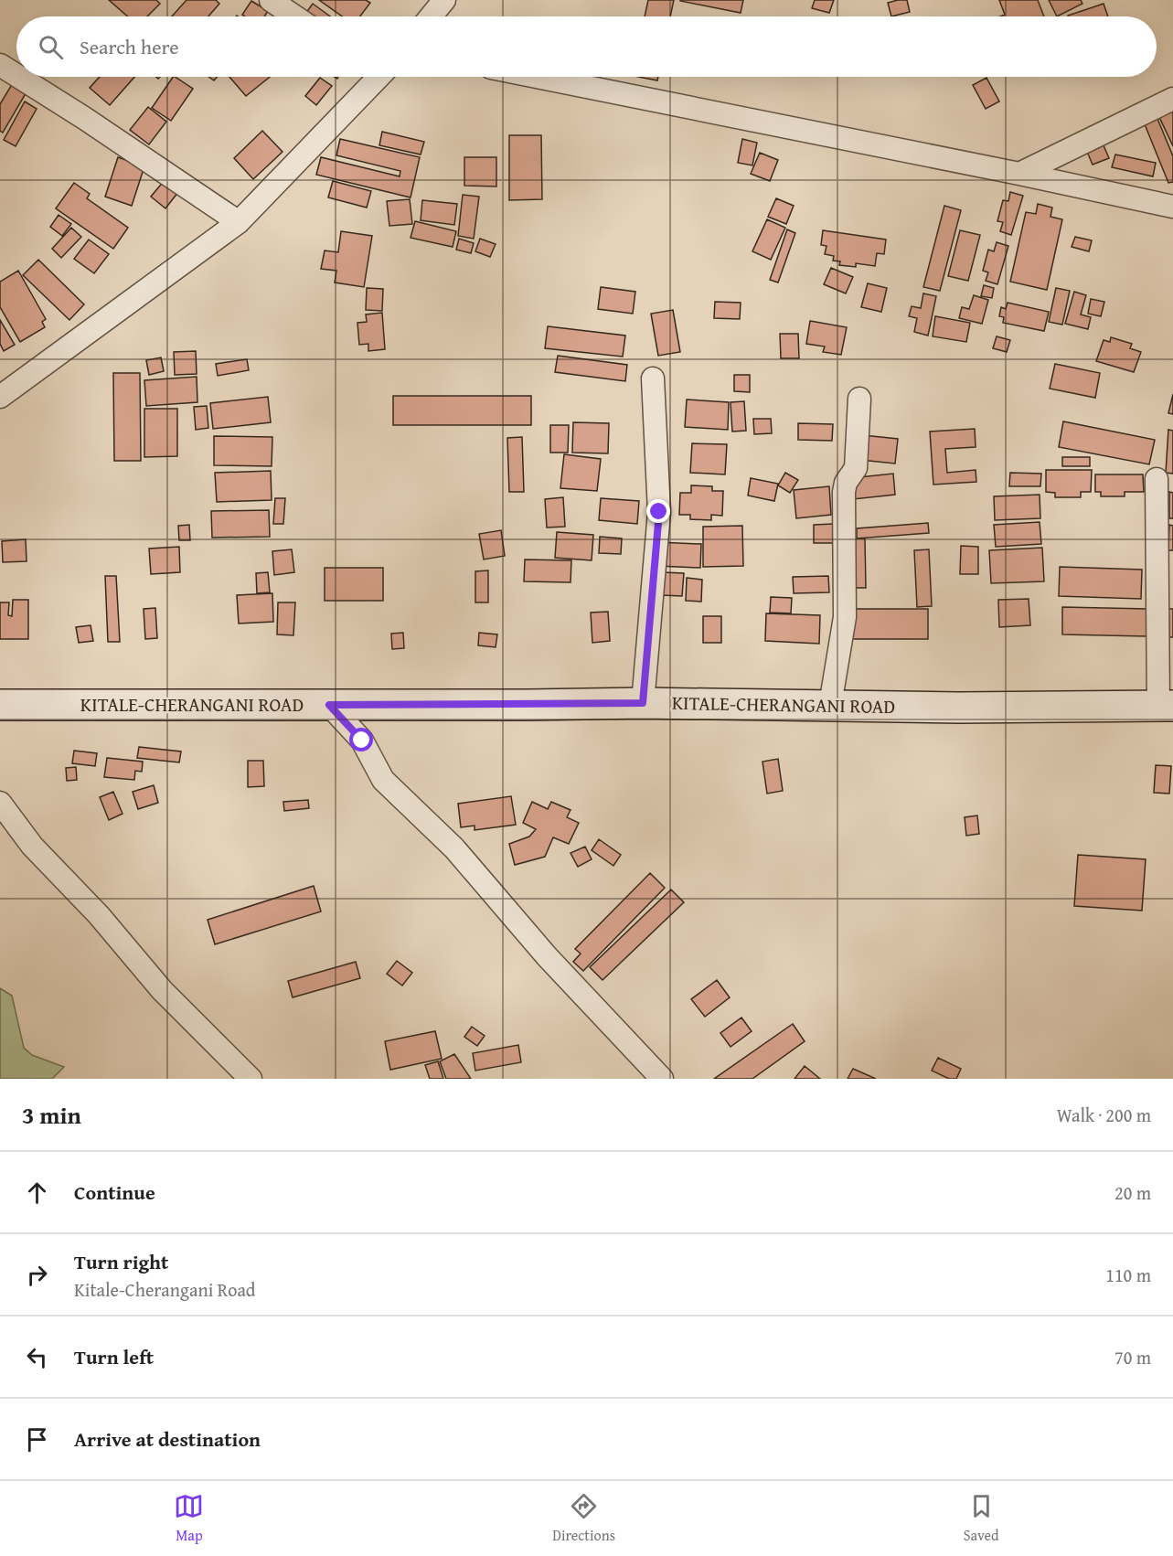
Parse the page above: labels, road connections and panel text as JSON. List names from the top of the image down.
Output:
{
  "streets": {
    "main road": ["KITALE-CHERANGANI ROAD"]
  },
  "page": {
    "search": "Search here",
    "heading": ["3 min", "Walk · 200 m"],
    "list": [
      ["Continue", "20 m"],
      ["Turn right", "Kitale-Cherangani Road", "110 m"],
      ["Turn left", "70 m"],
      "Arrive at destination"
    ],
    "nav": ["Map", "Directions", "Saved"]
  }
}
